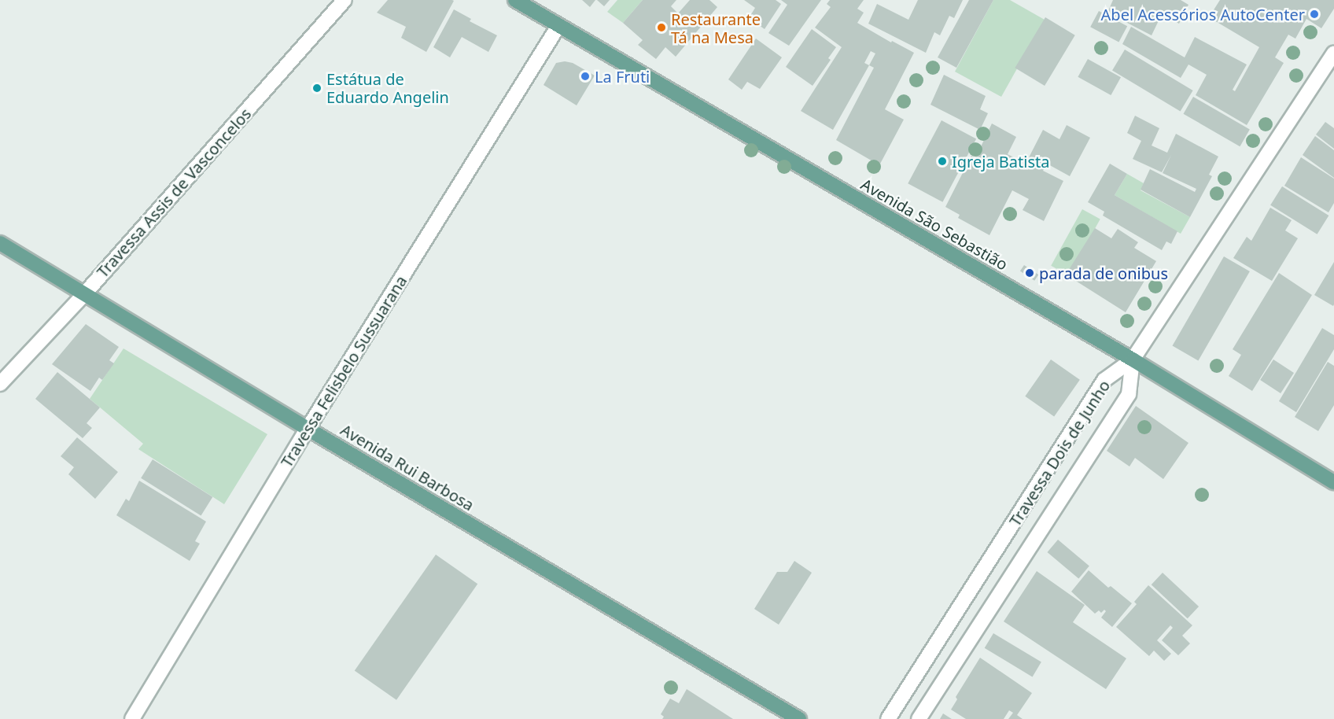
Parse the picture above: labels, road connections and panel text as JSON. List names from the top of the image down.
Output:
{
  "streets": {
    "main road": ["Avenida São Sebastião", "Avenida Rui Barbosa"],
    "street": ["Travessa Assis de Vasconcelos", "Travessa Felisbelo Sussuarana", "Travessa Dois de Junho"]
  },
  "crossings": [
    ["Travessa Assis de Vasconcelos", "Avenida Rui Barbosa"],
    ["Avenida São Sebastião", "Travessa Felisbelo Sussuarana"],
    ["Avenida São Sebastião", "Travessa Dois de Junho"],
    ["Travessa Felisbelo Sussuarana", "Avenida Rui Barbosa"]
  ],
  "places": [
    "Abel Acessórios AutoCenter",
    "Restaurante Tá na Mesa",
    "La Fruti",
    "Estátua de Eduardo Angelin",
    "Igreja Batista",
    "parada de onibus"
  ]
}
